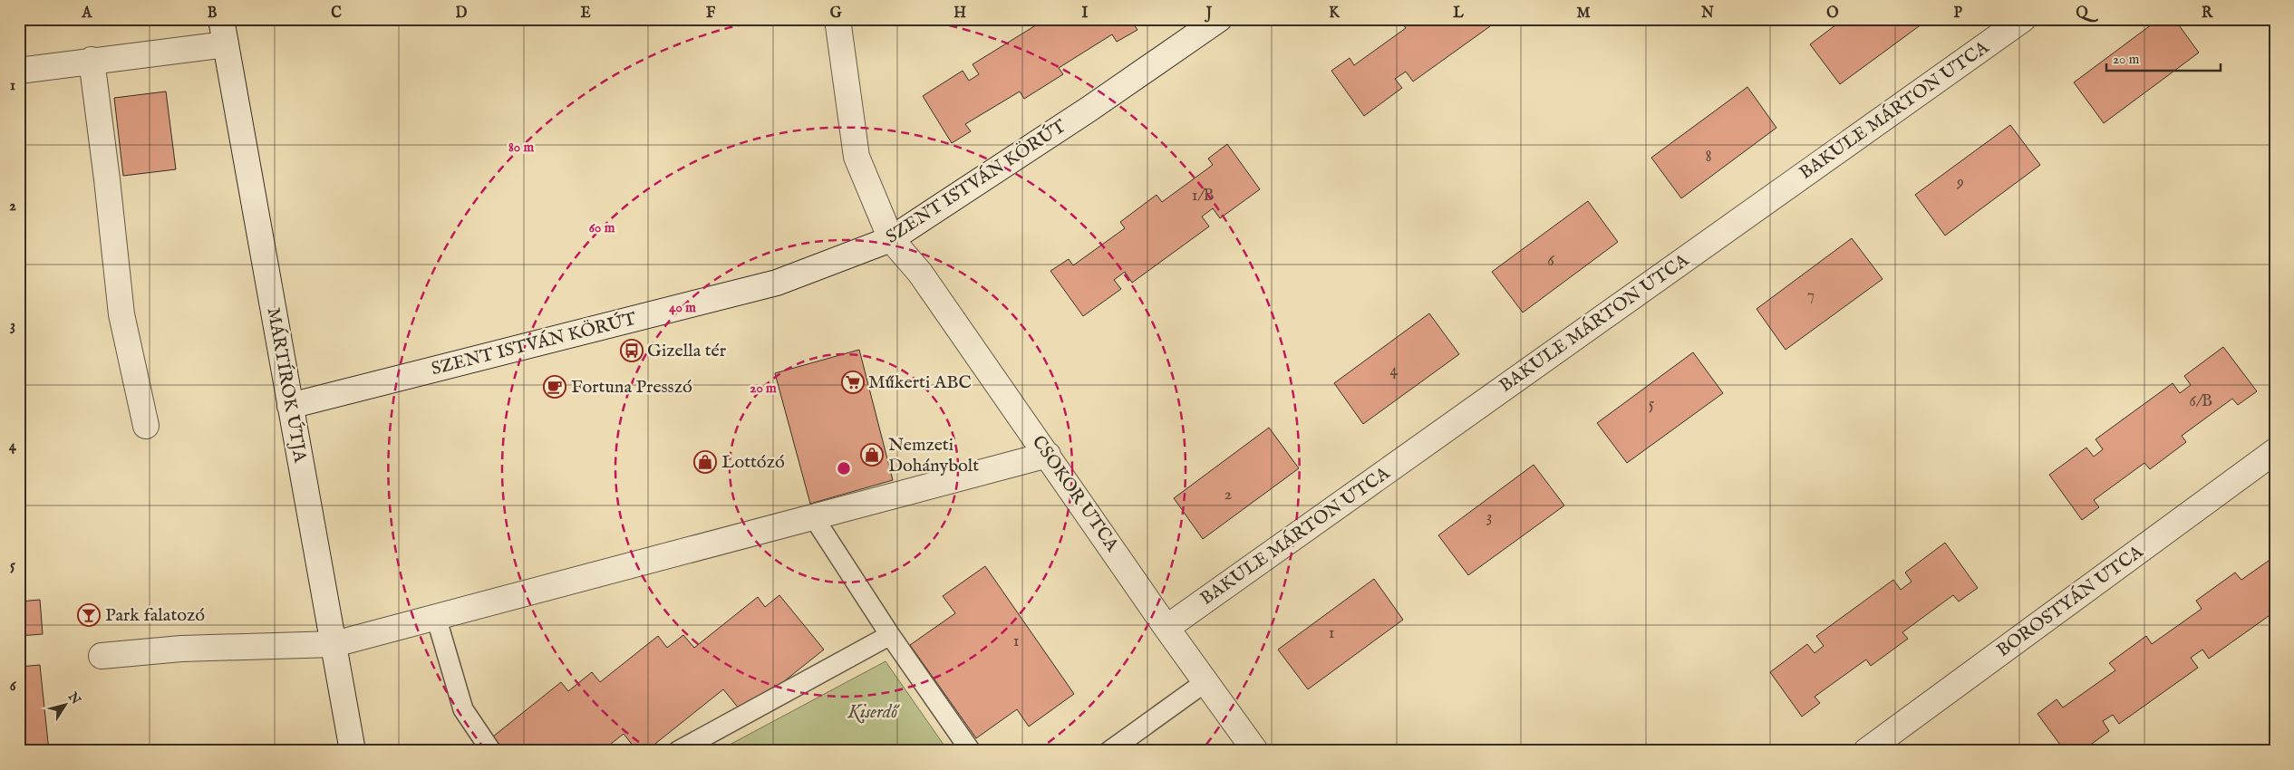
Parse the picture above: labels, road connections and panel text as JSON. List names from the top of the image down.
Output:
{
  "streets": {
    "street": [
      "BAKULE MÁRTON UTCA",
      "SZENT ISTVÁN KÖRÚT",
      "MÁRTÍROK ÚTJA",
      "CSOKOR UTCA",
      "BOROSTYÁN UTCA"
    ]
  },
  "crossings": [
    ["BAKULE MÁRTON UTCA", "CSOKOR UTCA"],
    ["SZENT ISTVÁN KÖRÚT", "MÁRTÍROK ÚTJA"],
    ["SZENT ISTVÁN KÖRÚT", "CSOKOR UTCA"]
  ],
  "parks": ["Kiserdő"],
  "places": {
    "bus stop": ["Gizella tér"],
    "supermarket": ["Műkerti ABC"],
    "cafe": ["Fortuna Presszó"],
    "shop": ["Nemzeti Dohánybolt", "Lottózó"],
    "bar": ["Park falatozó"]
  },
  "house_numbers": [
    "8",
    "9",
    "1/B",
    "6",
    "7",
    "4",
    "6/B",
    "5",
    "2",
    "3",
    "1",
    "1"
  ],
  "scale_bar": "20 m",
  "north": "top right",
  "grid": {
    "columns": [
      "A",
      "B",
      "C",
      "D",
      "E",
      "F",
      "G",
      "H",
      "I",
      "J",
      "K",
      "L",
      "M",
      "N",
      "O",
      "P",
      "Q",
      "R"
    ],
    "rows": [
      "1",
      "2",
      "3",
      "4",
      "5",
      "6"
    ]
  },
  "rings": [
    "80 m",
    "60 m",
    "40 m",
    "20 m"
  ]
}
